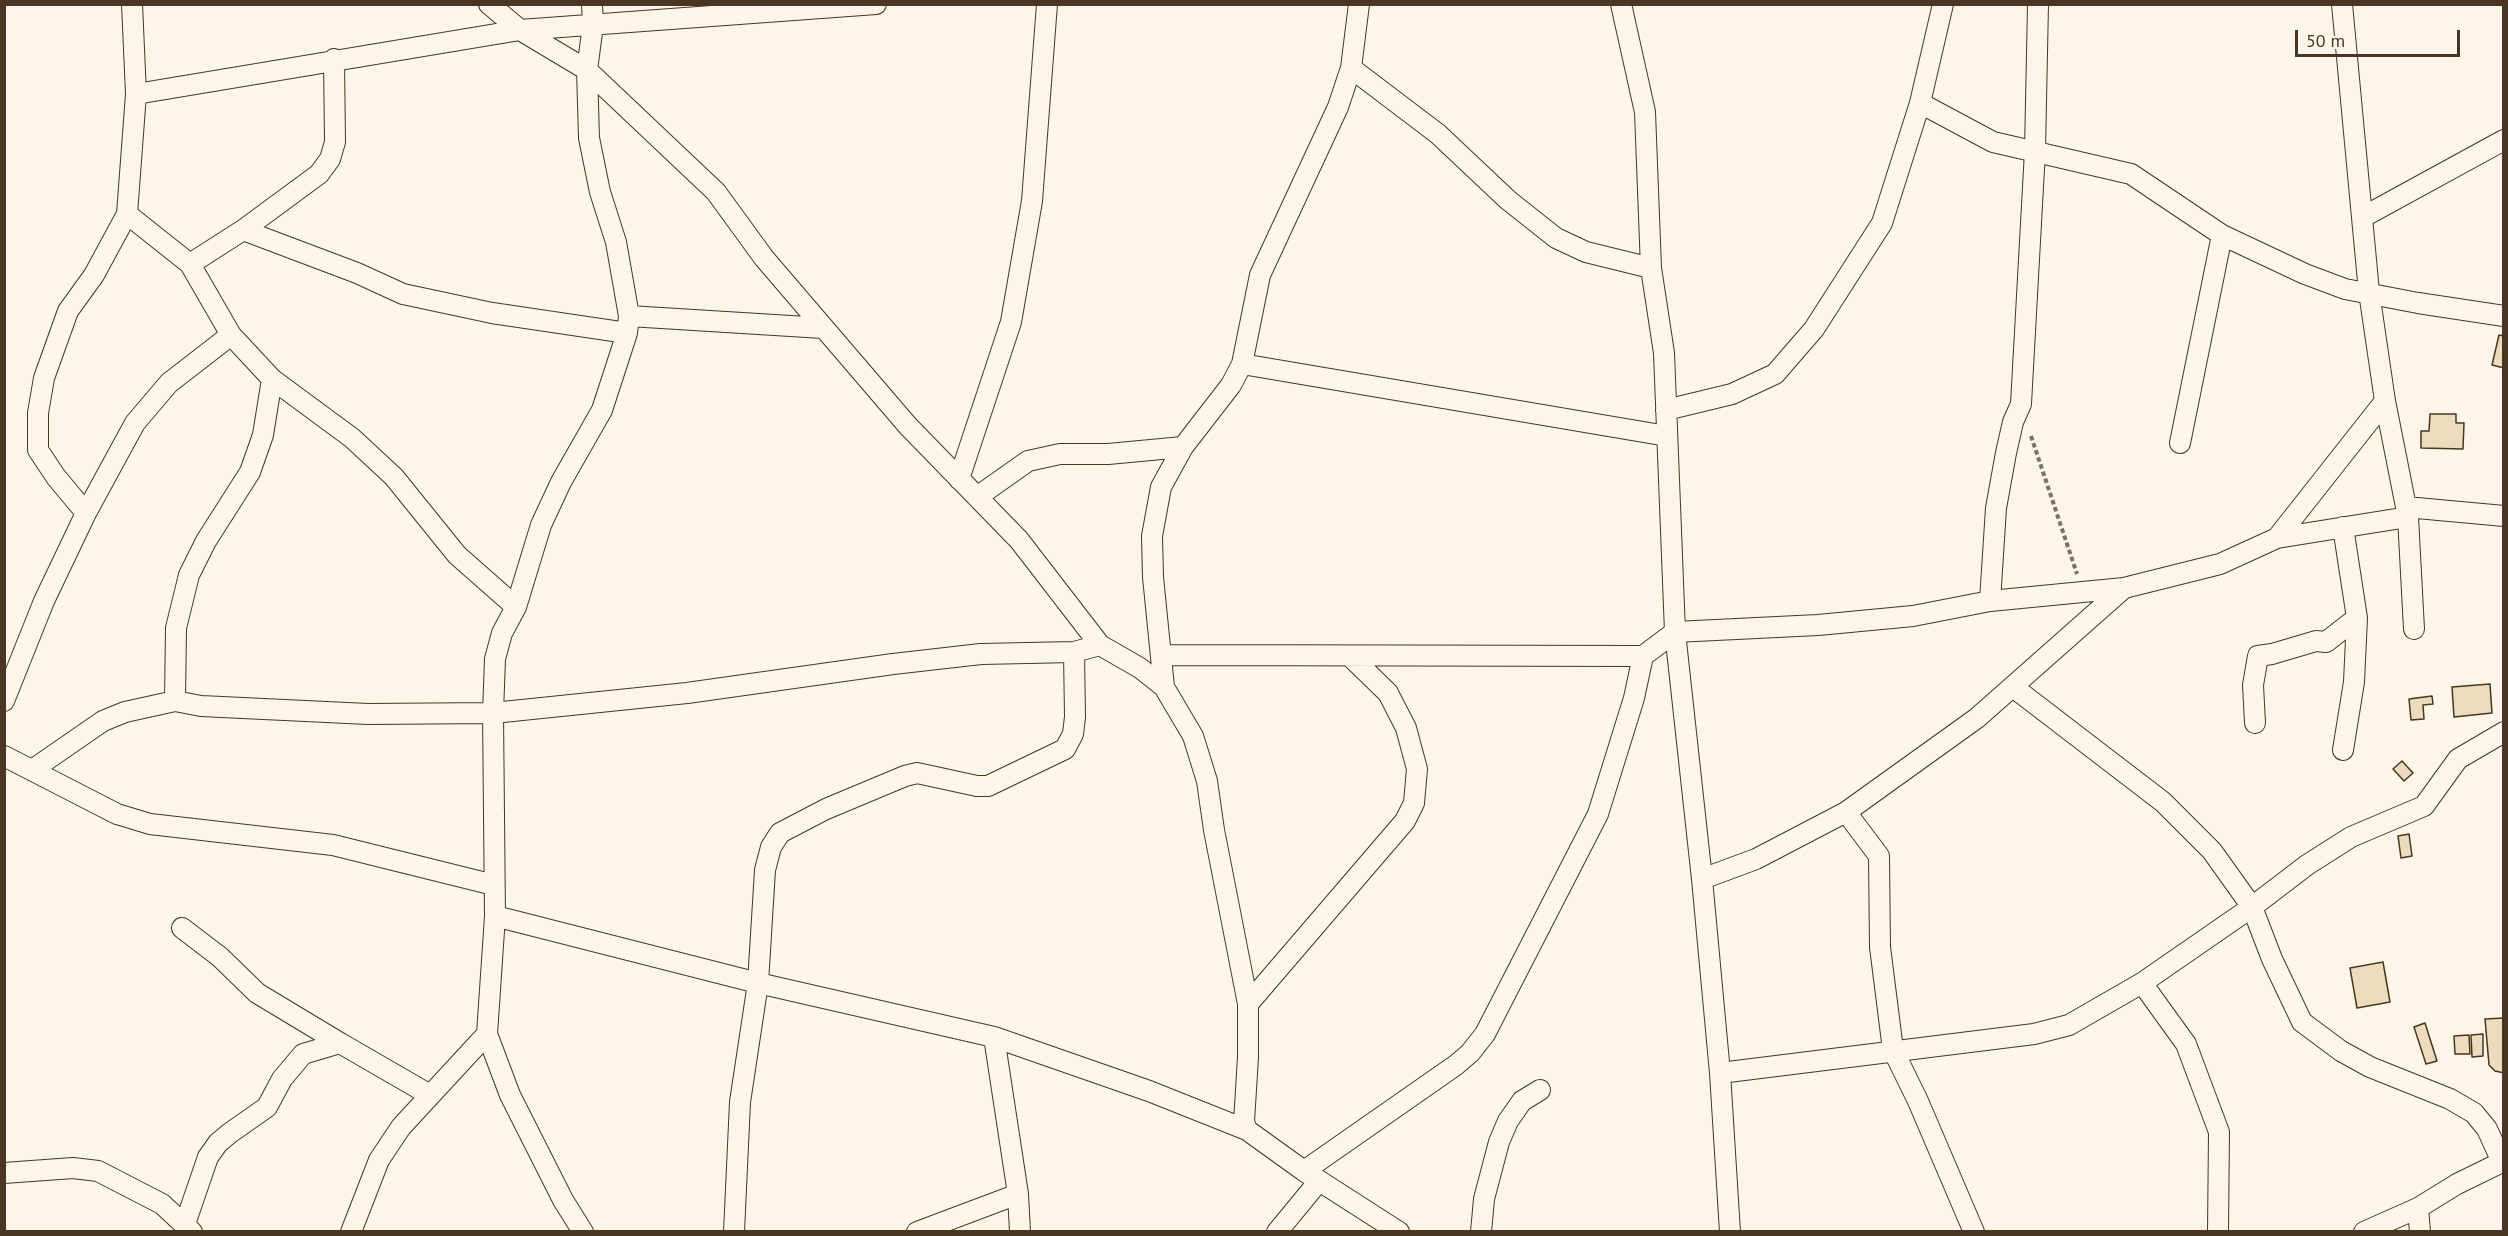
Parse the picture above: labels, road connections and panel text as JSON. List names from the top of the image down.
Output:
{
  "scale_bar": "50 m"
}
